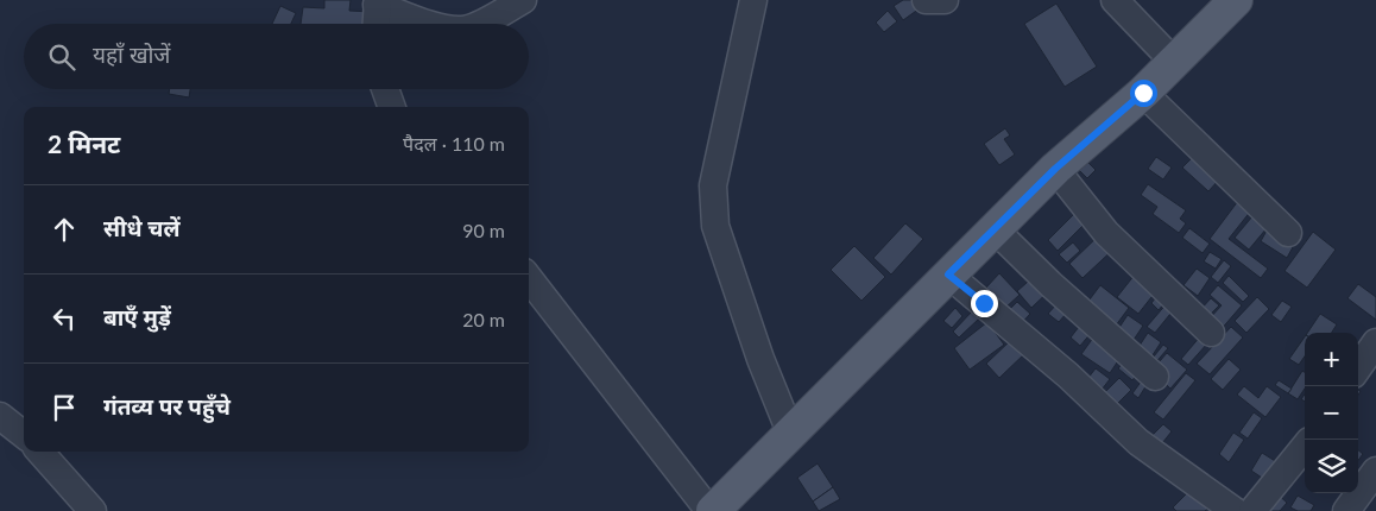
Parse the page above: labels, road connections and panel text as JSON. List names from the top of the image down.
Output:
{
  "page": {
    "search": "यहाँ खोजें",
    "heading": ["2 मिनट", "पैदल · 110 m"],
    "list": [
      ["सीधे चलें", "90 m"],
      ["बाएँ मुड़ें", "20 m"],
      "गंतव्य पर पहुँचे"
    ],
    "map_buttons": ["+", "−"]
  }
}
